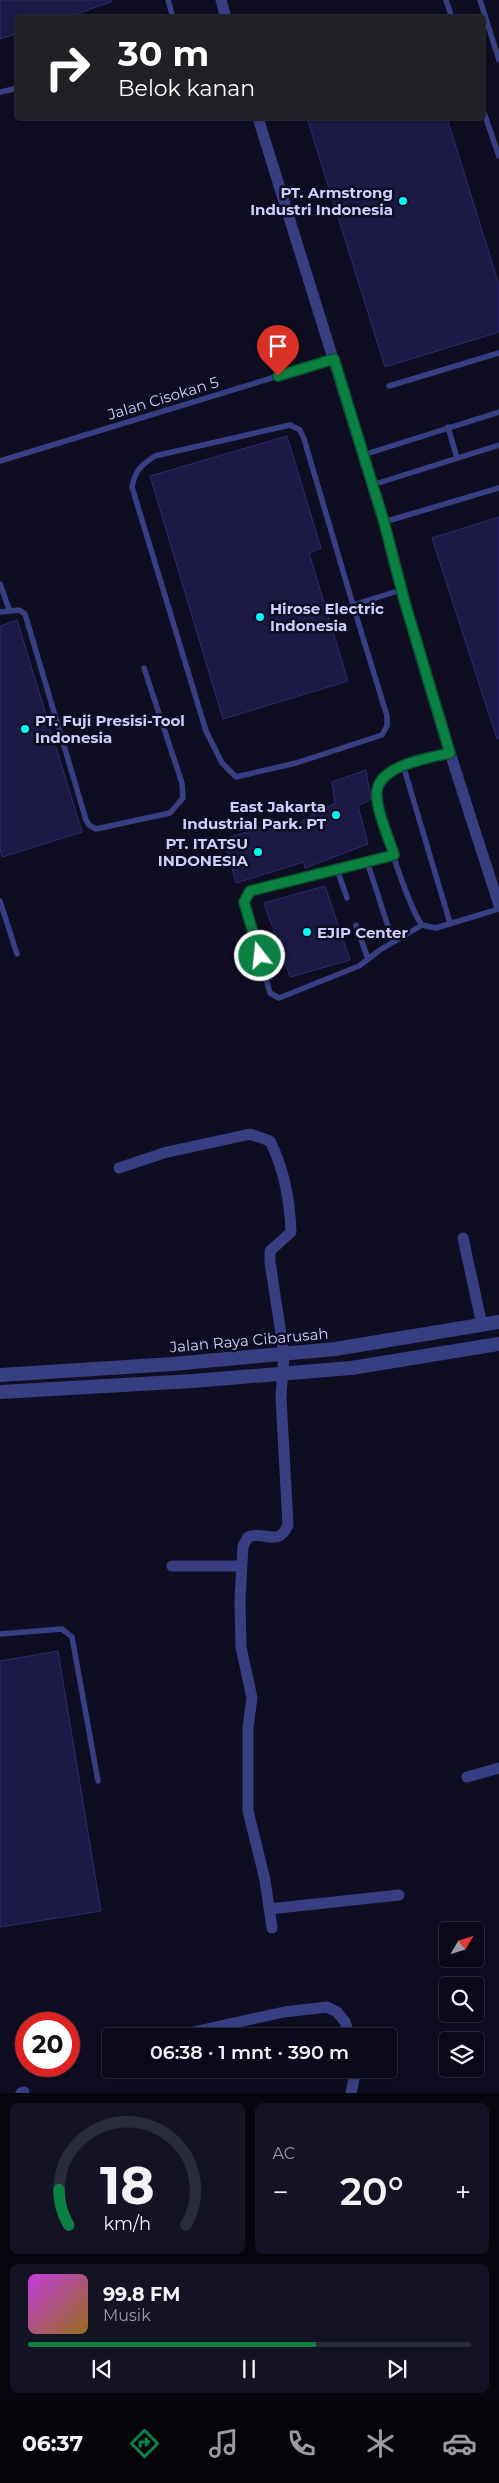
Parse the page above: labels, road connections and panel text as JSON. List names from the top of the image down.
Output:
{
  "streets": {
    "street": ["Jalan Raya Cibarusah"],
    "lane": ["Jalan Cisokan 5"]
  },
  "places": [
    "PT. Armstrong Industri Indonesia",
    "Hirose Electric Indonesia",
    "PT. Fuji Presisi-Tool Indonesia",
    "East Jakarta Industrial Park. PT",
    "PT. ITATSU INDONESIA",
    "EJIP Center"
  ],
  "north": "top right",
  "page": {
    "turn": ["30 m", "Belok kanan"],
    "limit": "20",
    "trip": "06:38 · 1 mnt · 390 m",
    "tile": "AC",
    "heat": ["−", "20°", "+"],
    "song": ["99.8 FM", "Musik"],
    "tabs": "06:37",
    "gauge": ["18", "km/h"]
  }
}
